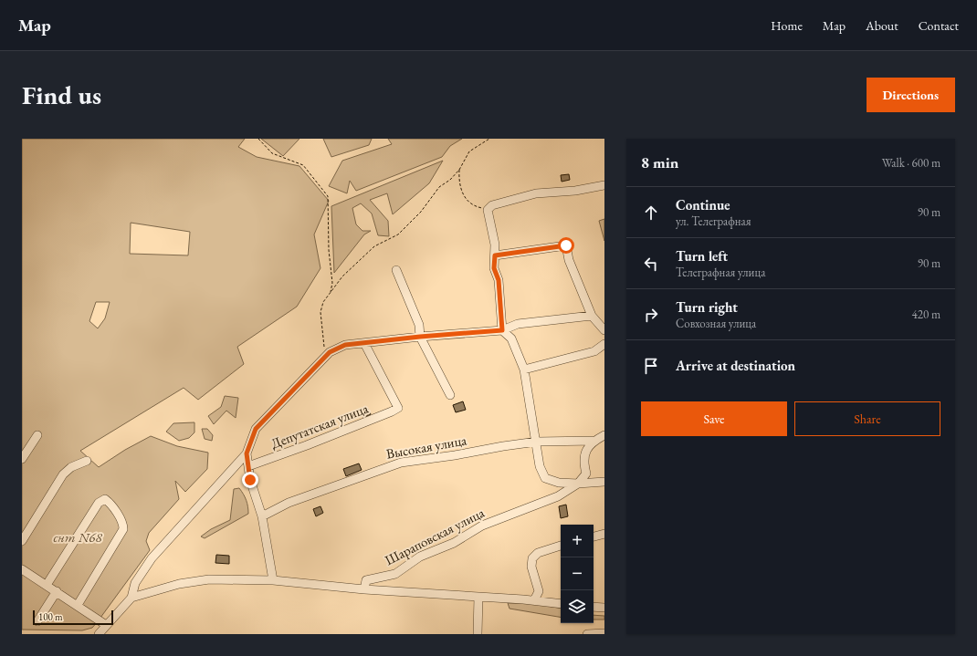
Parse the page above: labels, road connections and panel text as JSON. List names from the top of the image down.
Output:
{
  "streets": {
    "street": ["Депутатская улица", "Высокая улица", "Шараповская улица"]
  },
  "parks": ["снт N68"],
  "scale_bar": "100 m",
  "page": {
    "header": "Map",
    "nav": [
      "Home",
      "Map",
      "About",
      "Contact"
    ],
    "buttons": [
      "Directions",
      ["Save", "Share"]
    ],
    "title": "Find us",
    "heading": ["8 min", "Walk · 600 m"],
    "list": [
      ["Continue", "ул. Телеграфная", "90 m"],
      ["Turn left", "Телеграфная улица", "90 m"],
      ["Turn right", "Совхозная улица", "420 m"],
      "Arrive at destination"
    ],
    "map_buttons": ["+", "−"],
    "scale": "100 m"
  }
}
